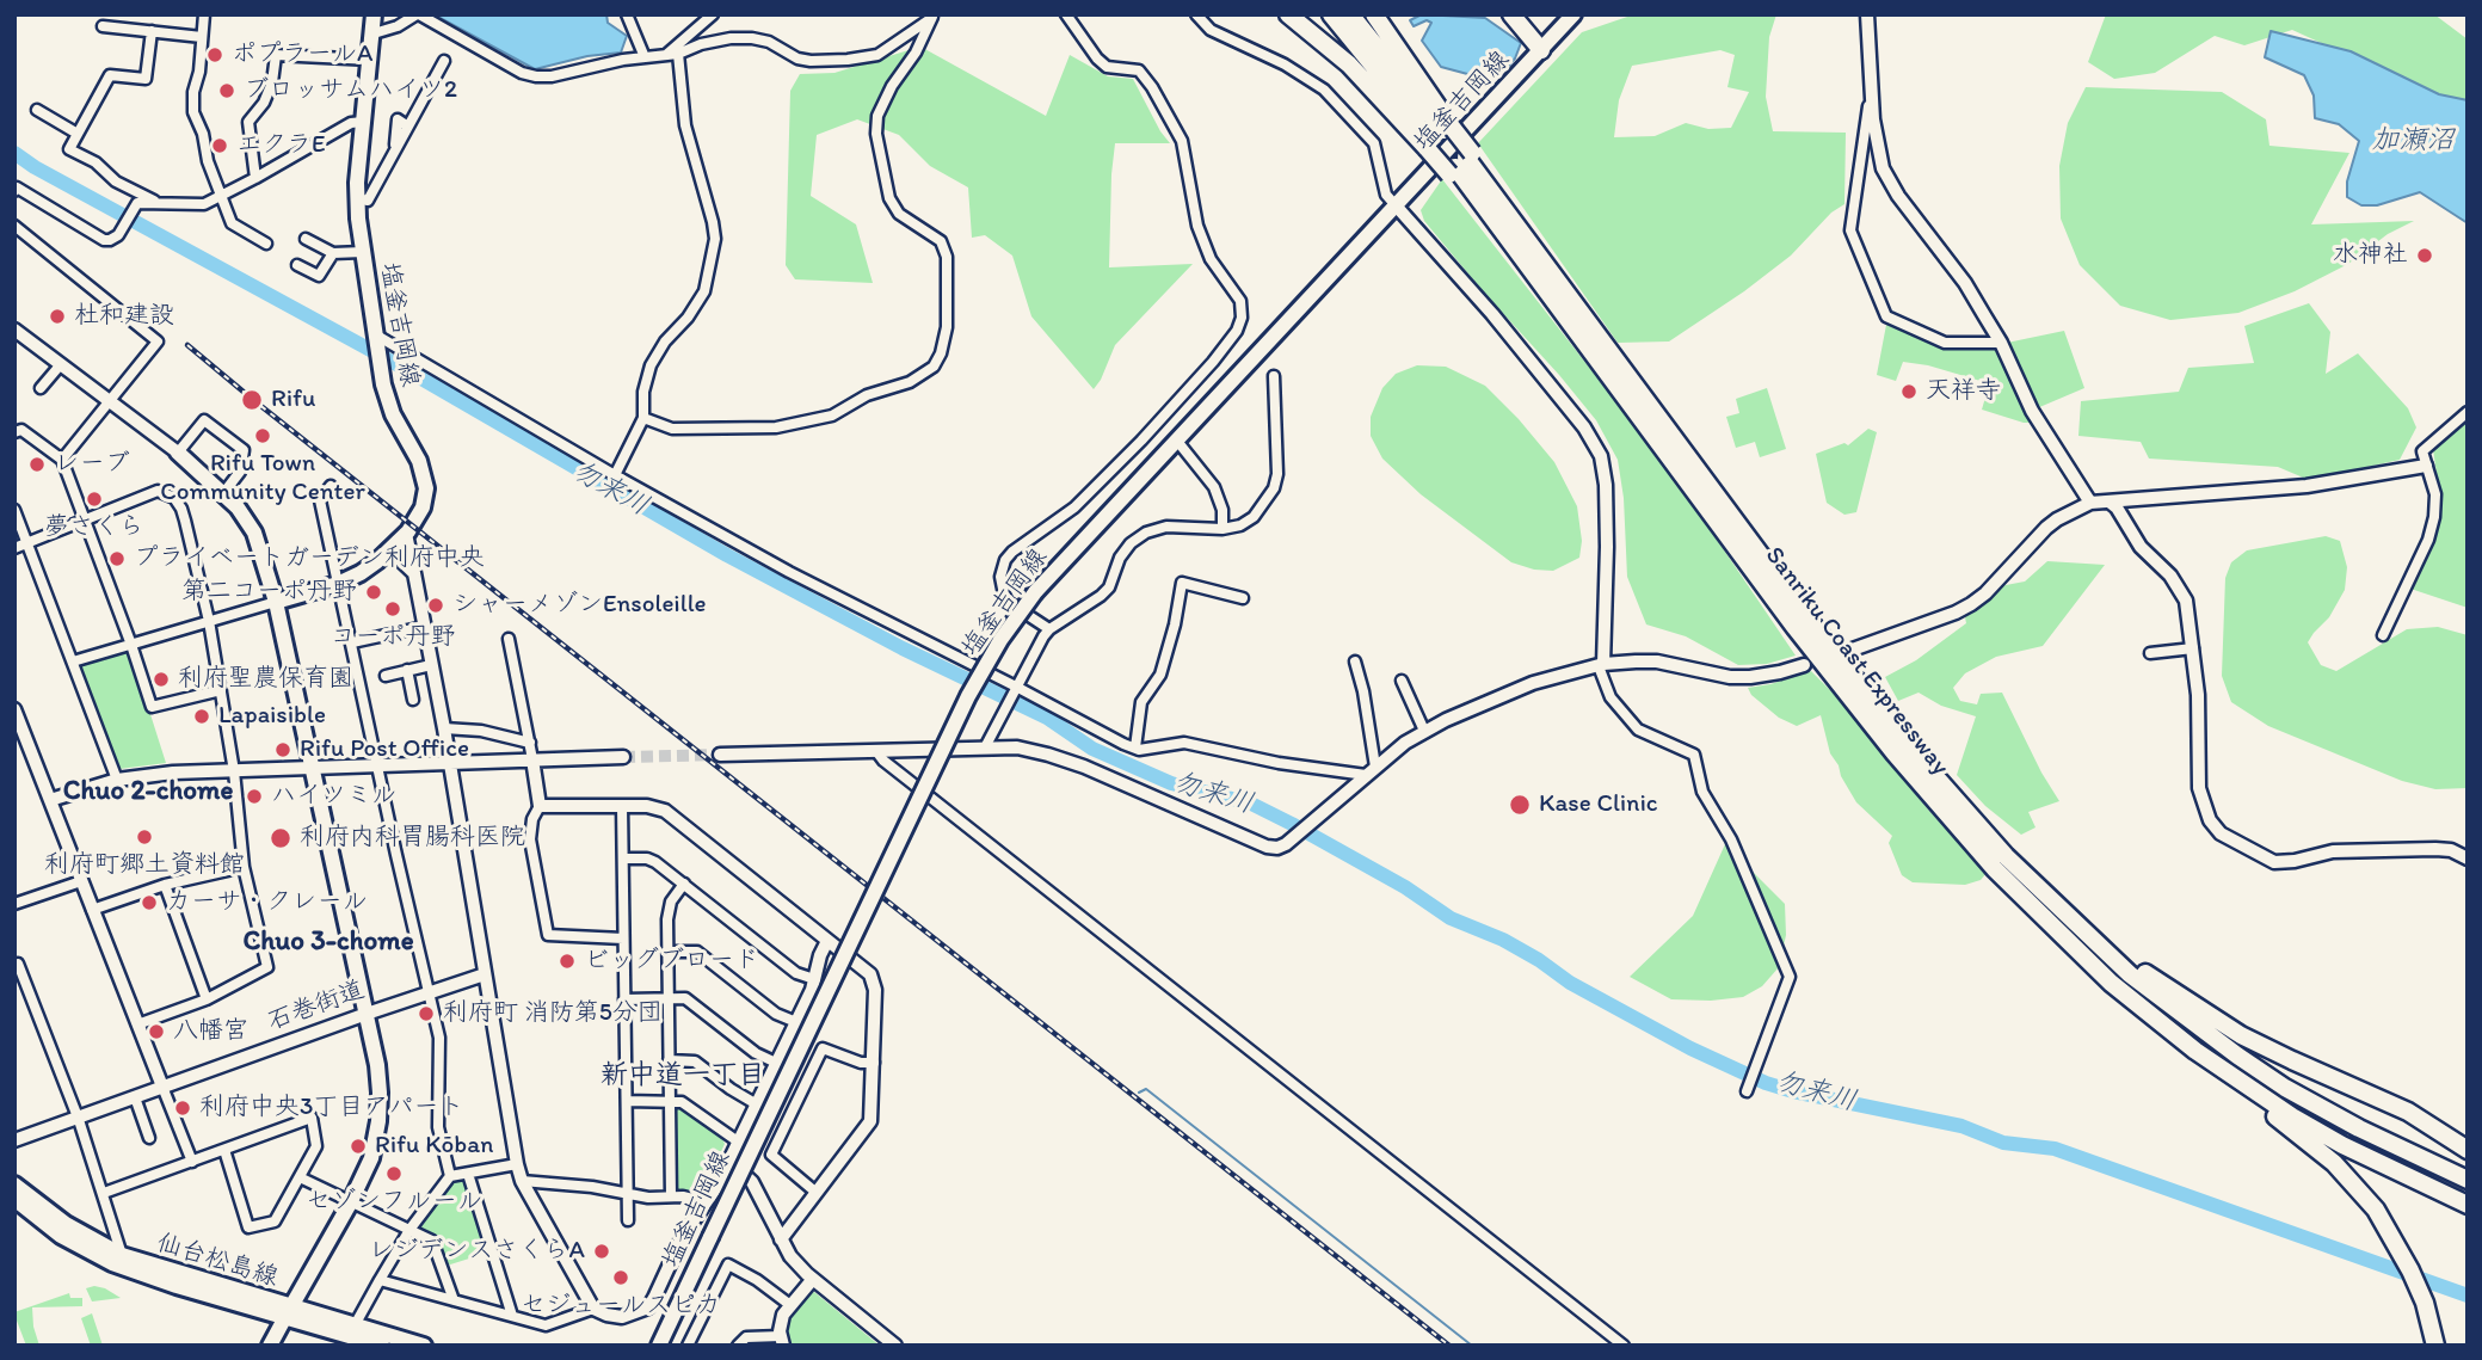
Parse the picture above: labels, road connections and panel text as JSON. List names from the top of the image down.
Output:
{
  "streets": {
    "highway": ["Sanriku Coast Expressway"],
    "main road": ["塩釜吉岡線", "仙台松島線"],
    "street": ["石巻街道"]
  },
  "districts": ["Chuo 2-chome", "Chuo 3-chome", "新中道一丁目"],
  "water": ["加瀬沼", "勿来川"],
  "places": [
    "ポプラールA",
    "ブロッサムハイツ2",
    "エクラE",
    "水神社",
    "杜和建設",
    "天祥寺",
    "Rifu",
    "Rifu Town Community Center",
    "レーブ",
    "夢さくら",
    "プライベートガーデン利府中央",
    "第二コーポ丹野",
    "シャーメゾンEnsoleille",
    "コーポ丹野",
    "利府聖農保育園",
    "Lapaisible",
    "Rifu Post Office",
    "ハイツミル",
    "Kase Clinic",
    "利府町郷土資料館",
    "利府内科胃腸科医院",
    "カーサ・クレール",
    "ビッグブロード",
    "利府町 消防第5分団",
    "八幡宮",
    "利府中央3丁目アパート",
    "Rifu Kōban",
    "セゾンフルール",
    "レジデンスさくらA",
    "セジュールスピカ"
  ]
}
